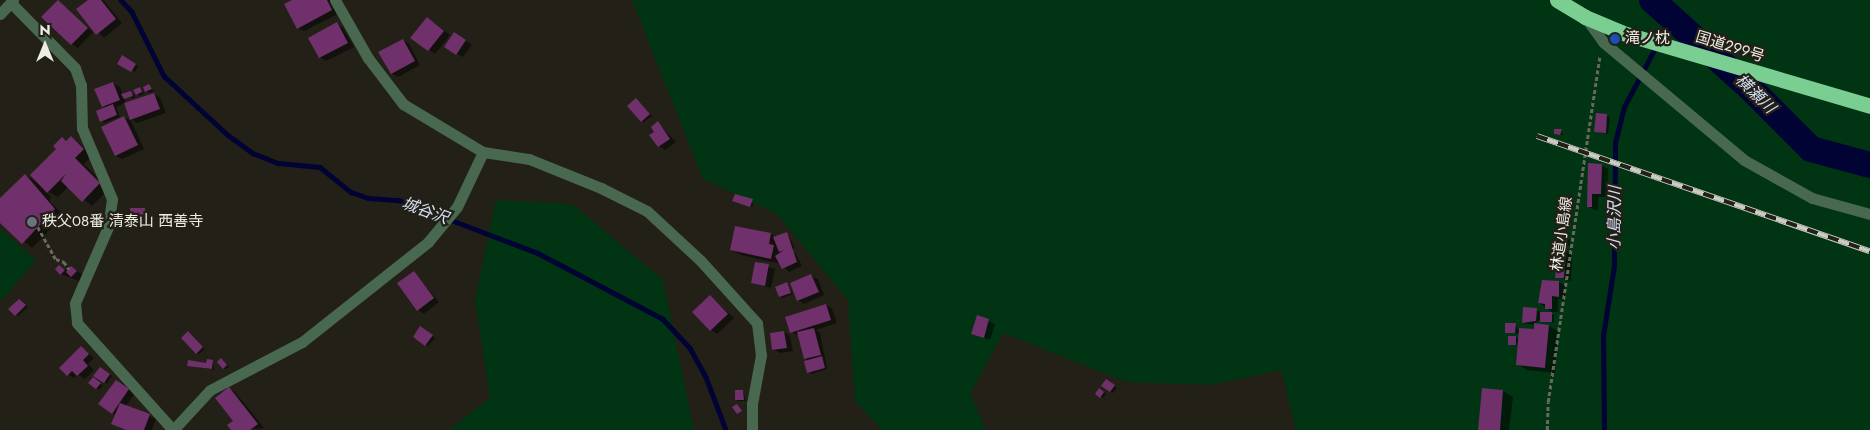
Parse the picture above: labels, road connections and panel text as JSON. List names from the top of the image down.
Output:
{
  "streets": {
    "highway": ["国道299号"],
    "path": ["林道小島線"]
  },
  "water": ["横瀬川", "城谷沢", "小島沢川"],
  "places": ["滝ノ枕", "秩父08番 清泰山 西善寺"],
  "north": "top"
}
